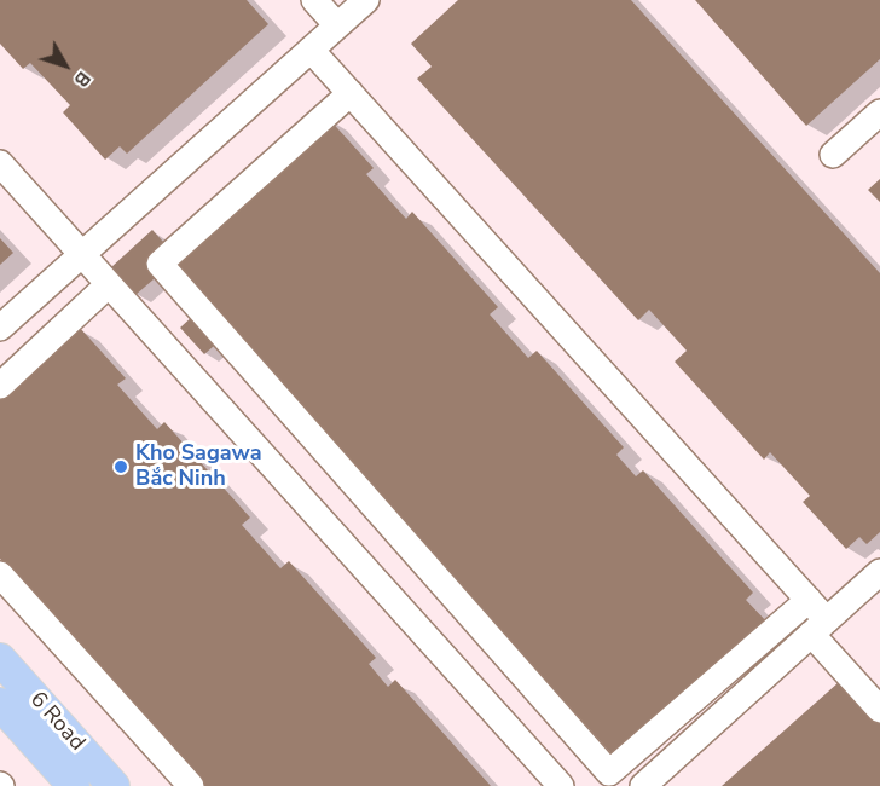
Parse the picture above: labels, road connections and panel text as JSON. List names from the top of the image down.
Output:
{
  "streets": {
    "main road": ["6 Road"]
  },
  "places": ["Kho Sagawa Bắc Ninh"],
  "north": "bottom right"
}
